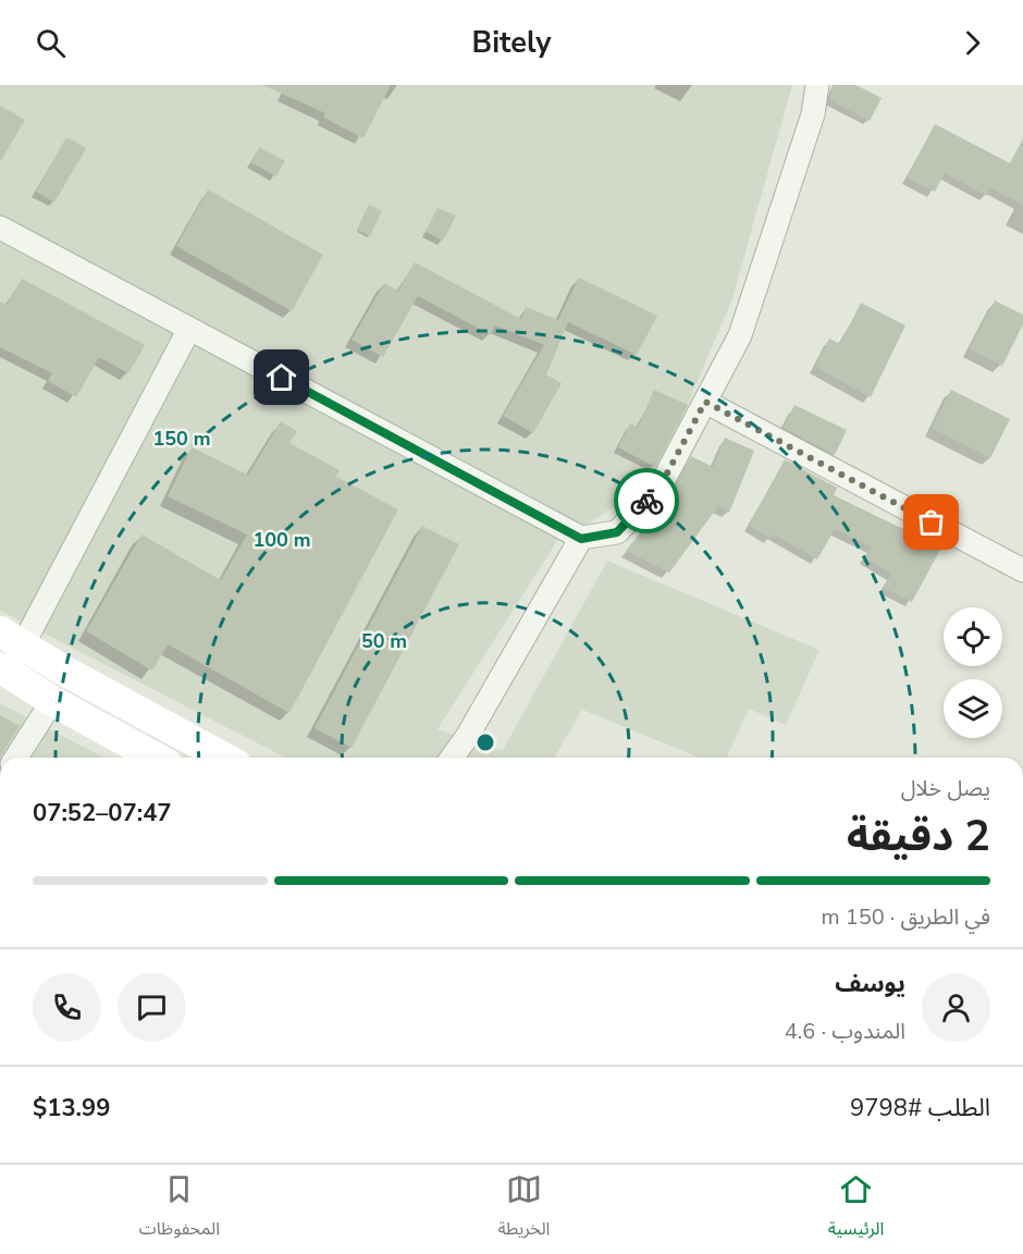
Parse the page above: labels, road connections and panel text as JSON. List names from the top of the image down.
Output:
{
  "page": {
    "header": "Bitely",
    "heading": ["2 دقيقة", "يصل خلال", "07:47–07:52"],
    "panel": [
      "يوسف",
      "المندوب · 4.6",
      "الطلب #9798",
      "$13.99"
    ],
    "bar": "في الطريق · 150 m",
    "tabs": ["الرئيسية", "الخريطة", "المحفوظات"]
  },
  "rings": ["150 m", "100 m", "50 m"]
}
